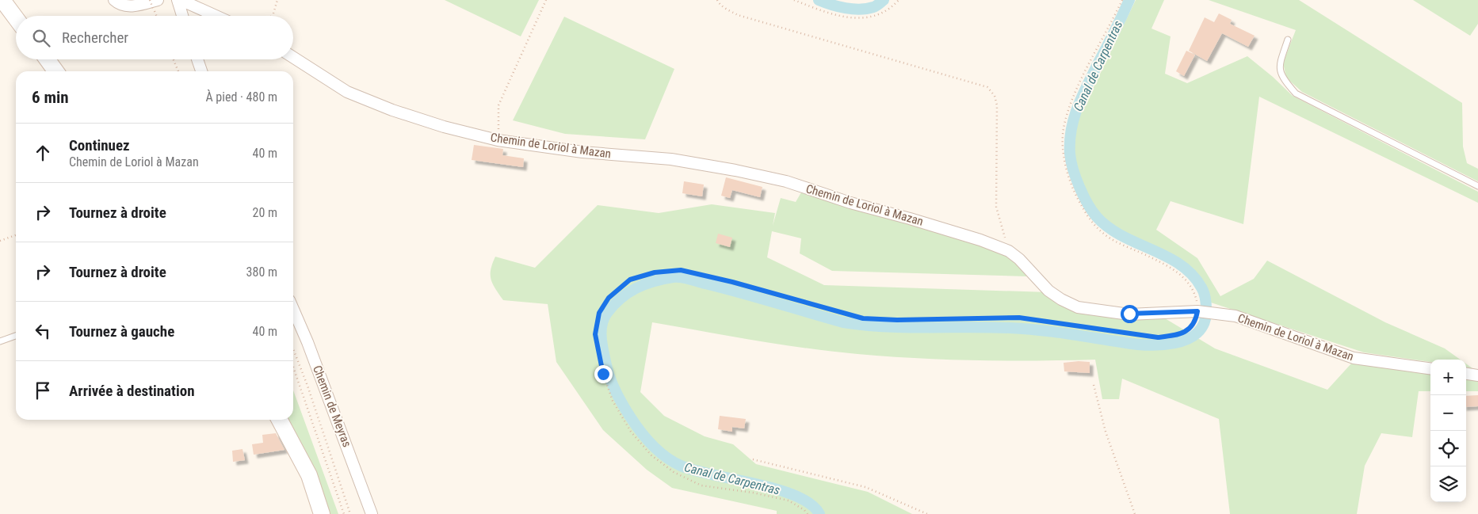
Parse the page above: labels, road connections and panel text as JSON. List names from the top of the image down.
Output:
{
  "streets": {
    "street": ["Chemin de Loriol à Mazan", "Chemin de Meyras"]
  },
  "water": ["Canal de Carpentras"],
  "page": {
    "search": "Rechercher",
    "heading": ["6 min", "À pied · 480 m"],
    "list": [
      ["Continuez", "Chemin de Loriol à Mazan", "40 m"],
      ["Tournez à droite", "20 m"],
      ["Tournez à droite", "380 m"],
      ["Tournez à gauche", "40 m"],
      "Arrivée à destination"
    ],
    "map_buttons": ["+", "−"]
  }
}
